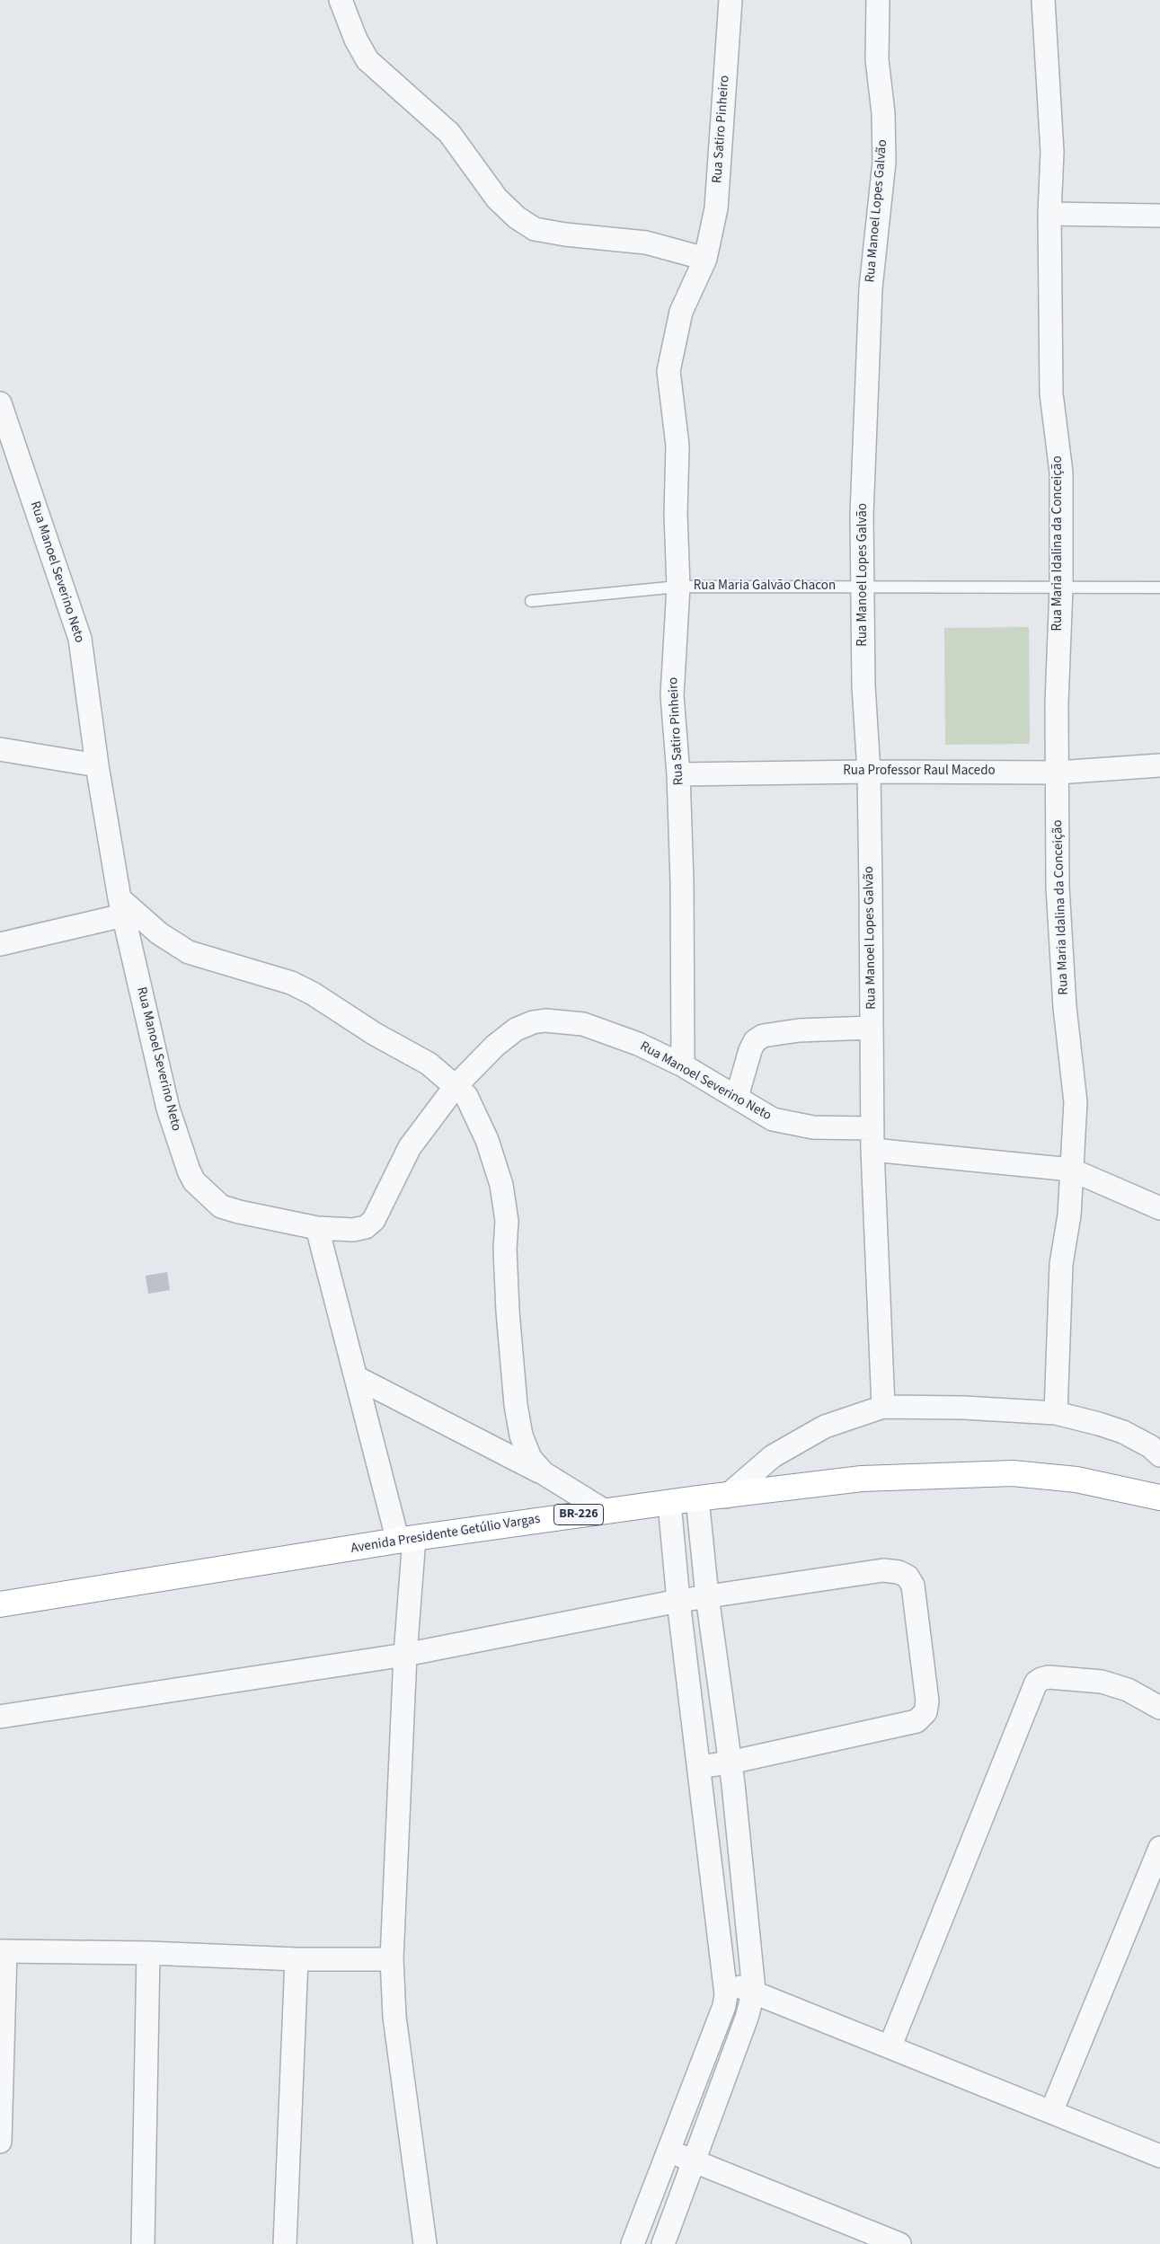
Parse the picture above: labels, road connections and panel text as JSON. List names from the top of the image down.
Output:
{
  "streets": {
    "highway": ["BR-226", "Avenida Presidente Getúlio Vargas"],
    "street": [
      "Rua Satiro Pinheiro",
      "Rua Manoel Lopes Galvão",
      "Rua Maria Idalina da Conceição",
      "Rua Manoel Severino Neto",
      "Rua Professor Raul Macedo"
    ],
    "lane": ["Rua Maria Galvão Chacon"]
  },
  "crossings": [
    ["Rua Satiro Pinheiro", "Rua Manoel Severino Neto"],
    ["Rua Satiro Pinheiro", "Rua Maria Galvão Chacon"],
    ["Rua Satiro Pinheiro", "Rua Professor Raul Macedo"],
    ["Rua Manoel Lopes Galvão", "Rua Manoel Severino Neto"],
    ["Rua Manoel Lopes Galvão", "Rua Maria Galvão Chacon"],
    ["Rua Manoel Lopes Galvão", "Rua Professor Raul Macedo"],
    ["Rua Maria Idalina da Conceição", "Rua Manoel Severino Neto"],
    ["Rua Maria Idalina da Conceição", "Rua Maria Galvão Chacon"],
    ["Rua Maria Idalina da Conceição", "Rua Professor Raul Macedo"]
  ]
}
